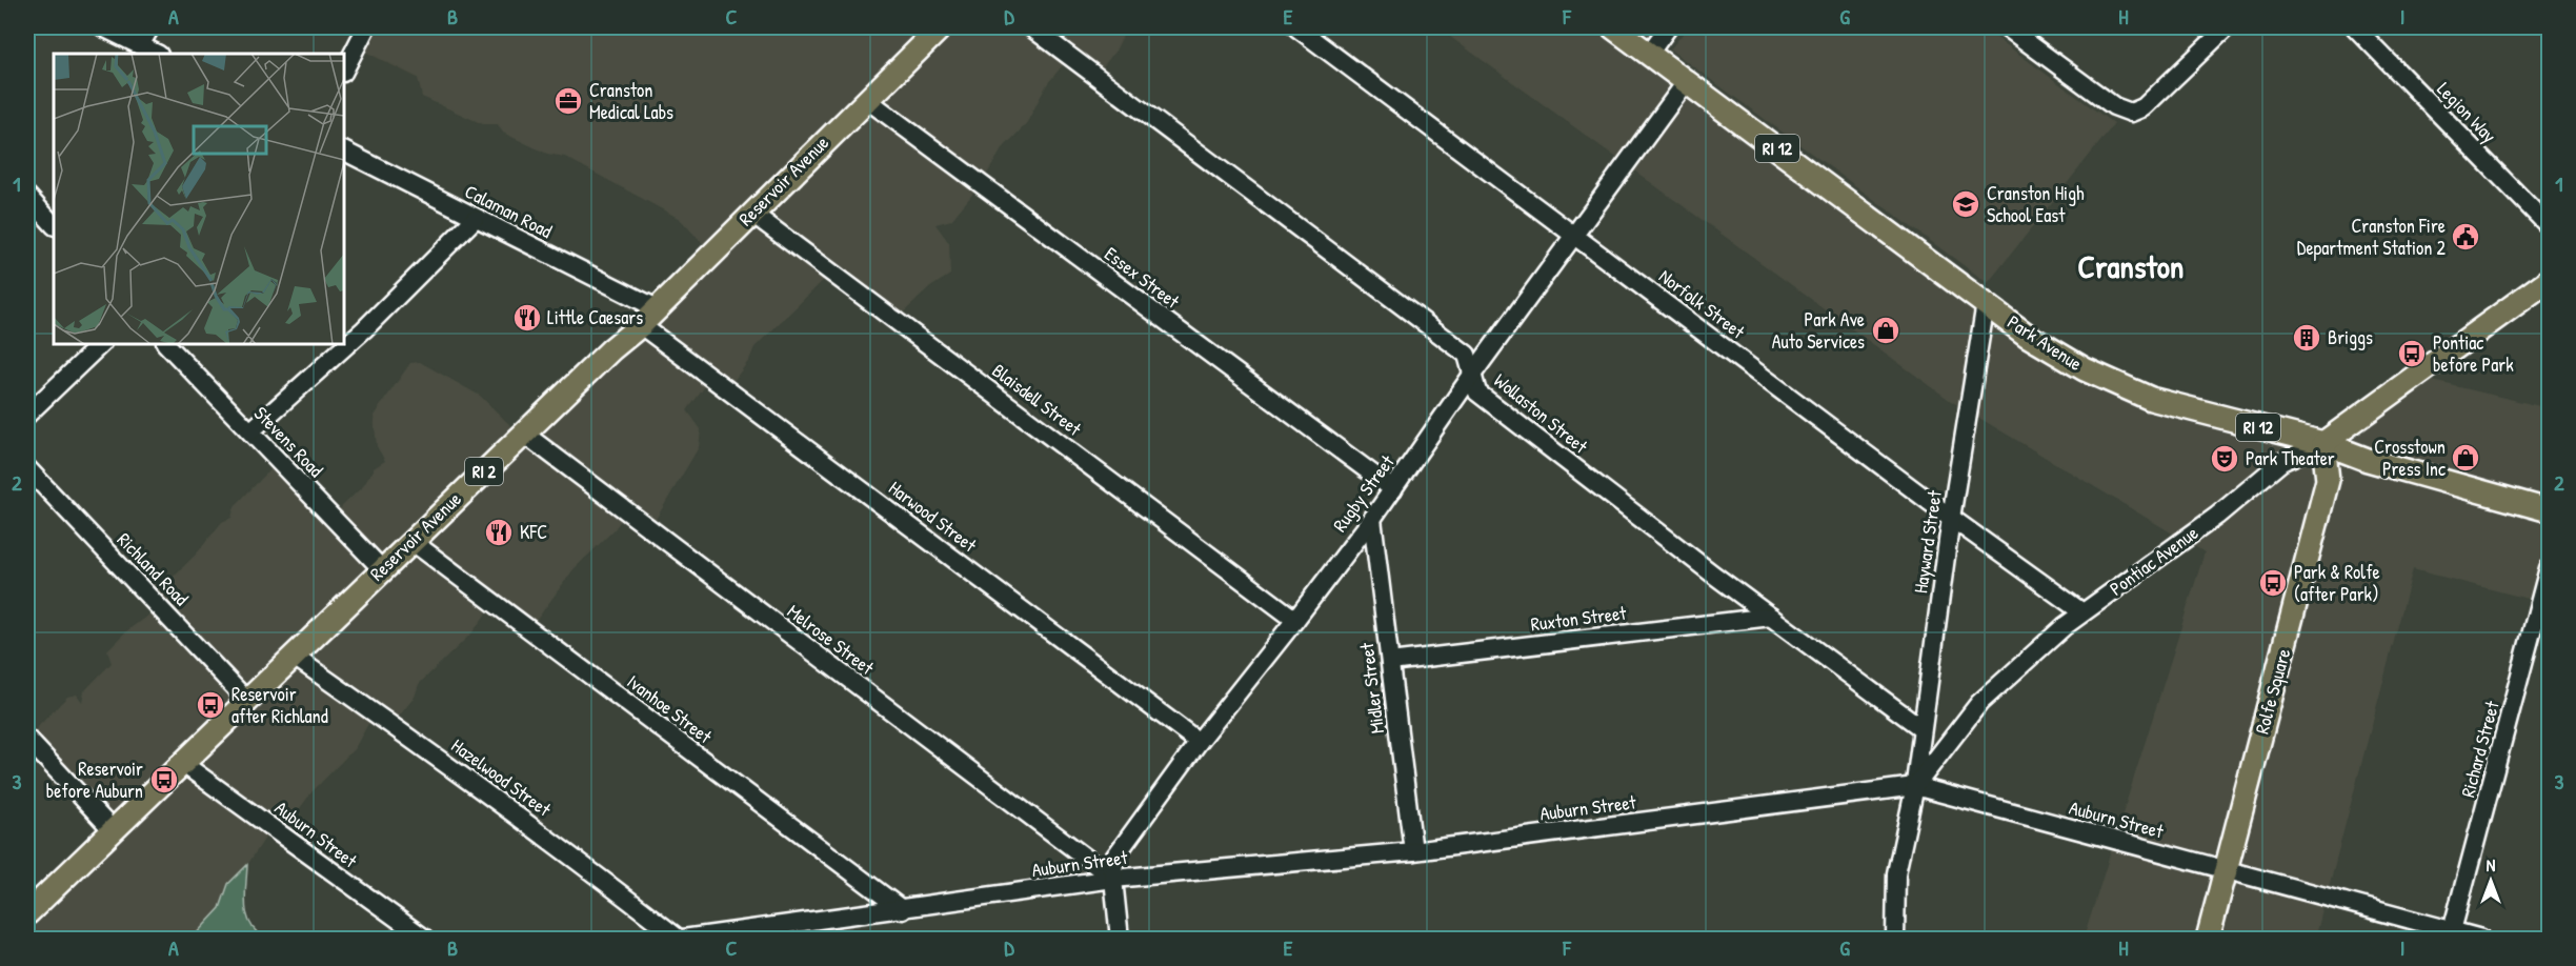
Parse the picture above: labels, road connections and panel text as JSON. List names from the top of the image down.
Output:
{
  "streets": {
    "main road": [
      "RI 12",
      "Reservoir Avenue",
      "Park Avenue",
      "RI 2",
      "Pontiac Avenue",
      "Rolfe Square"
    ],
    "street": [
      "Legion Way",
      "Calaman Road",
      "Essex Street",
      "Norfolk Street",
      "Blaisdell Street",
      "Wollaston Street",
      "Stevens Road",
      "Rugby Street",
      "Harwood Street",
      "Hayward Street",
      "Richland Road",
      "Ruxton Street",
      "Melrose Street",
      "Midler Street",
      "Ivanhoe Street",
      "Richard Street",
      "Hazelwood Street",
      "Auburn Street"
    ]
  },
  "crossings": [
    ["Reservoir Avenue", "Calaman Road"],
    ["Reservoir Avenue", "Essex Street"],
    ["Reservoir Avenue", "Blaisdell Street"],
    ["Reservoir Avenue", "Stevens Road"],
    ["Reservoir Avenue", "Harwood Street"],
    ["Reservoir Avenue", "Richland Road"],
    ["Reservoir Avenue", "Melrose Street"],
    ["Reservoir Avenue", "Ivanhoe Street"],
    ["Reservoir Avenue", "Hazelwood Street"],
    ["Reservoir Avenue", "Auburn Street"],
    ["Essex Street", "Rugby Street"],
    ["Norfolk Street", "Rugby Street"],
    ["Norfolk Street", "Hayward Street"],
    ["Norfolk Street", "Pontiac Avenue"],
    ["Park Avenue", "Rugby Street"],
    ["Park Avenue", "Hayward Street"],
    ["Park Avenue", "Pontiac Avenue"],
    ["Park Avenue", "Rolfe Square"],
    ["Blaisdell Street", "Rugby Street"],
    ["Wollaston Street", "Rugby Street"],
    ["Wollaston Street", "Hayward Street"],
    ["Wollaston Street", "Ruxton Street"],
    ["Rugby Street", "Harwood Street"],
    ["Rugby Street", "Melrose Street"],
    ["Rugby Street", "Midler Street"],
    ["Rugby Street", "Auburn Street"],
    ["Hayward Street", "Pontiac Avenue"],
    ["Hayward Street", "Auburn Street"],
    ["Pontiac Avenue", "Rolfe Square"],
    ["Pontiac Avenue", "Auburn Street"],
    ["Ruxton Street", "Midler Street"],
    ["Melrose Street", "Auburn Street"],
    ["Midler Street", "Auburn Street"],
    ["Rolfe Square", "Auburn Street"],
    ["Ivanhoe Street", "Auburn Street"],
    ["Richard Street", "Auburn Street"],
    ["Hazelwood Street", "Auburn Street"]
  ],
  "districts": ["Cranston"],
  "places": {
    "office": ["Cranston Medical Labs"],
    "school or university": ["Cranston High School East"],
    "public building": ["Cranston Fire Department Station 2"],
    "restaurant": ["Little Caesars", "KFC"],
    "shop": ["Park Ave Auto Services", "Crosstown Press Inc"],
    "building": ["Briggs"],
    "bus stop": [
      "Pontiac before Park",
      "Park & Rolfe (after Park)",
      "Reservoir after Richland",
      "Reservoir before Auburn"
    ],
    "theatre": ["Park Theater"]
  },
  "north": "top",
  "grid": {
    "columns": [
      "A",
      "B",
      "C",
      "D",
      "E",
      "F",
      "G",
      "H",
      "I"
    ],
    "rows": ["1", "2", "3"]
  }
}
